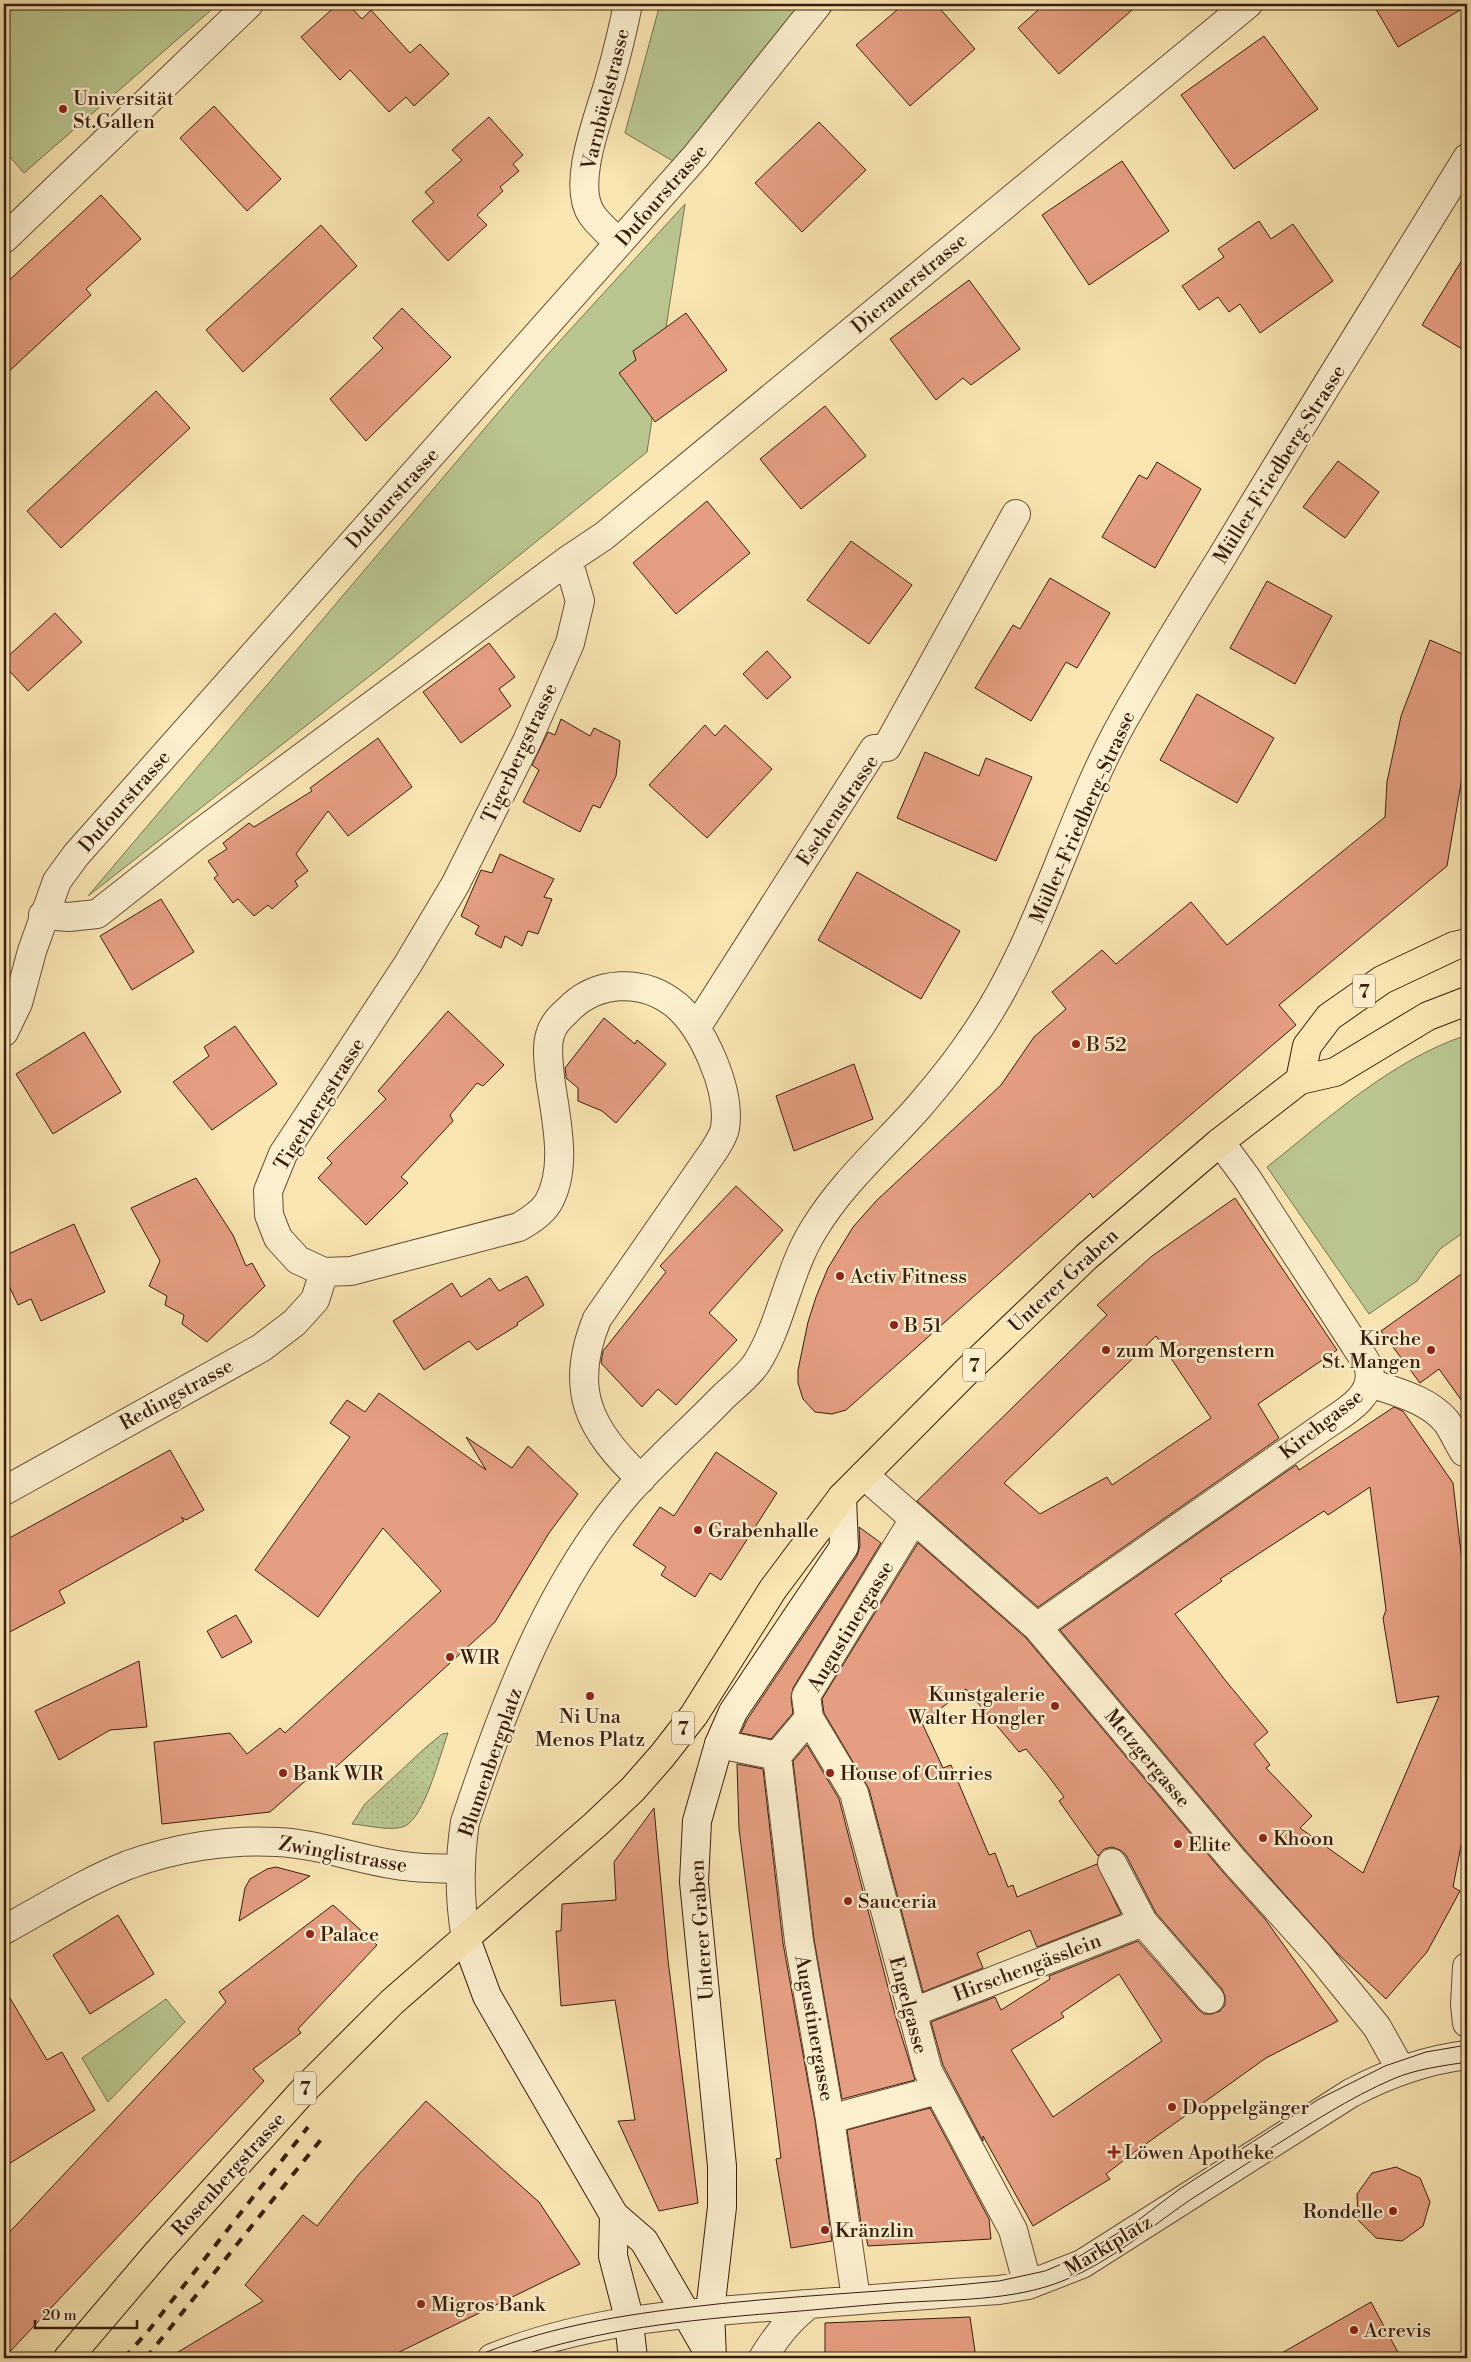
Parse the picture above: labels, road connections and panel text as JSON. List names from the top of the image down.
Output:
{
  "streets": {
    "main road": ["7", "Unterer Graben", "Rosenbergstrasse"],
    "street": [
      "Varnbüelstrasse",
      "Dufourstrasse",
      "Dierauerstrasse",
      "Müller-Friedberg-Strasse",
      "Tigerbergstrasse",
      "Eschenstrasse",
      "Redingstrasse",
      "Kirchgasse",
      "Augustinergasse",
      "Metzgergasse",
      "Blumenbergplatz",
      "Zwinglistrasse",
      "Hirschengässlein",
      "Engelgasse",
      "Marktplatz"
    ]
  },
  "crossings": [
    ["Varnbüelstrasse", "Dufourstrasse"],
    ["Dierauerstrasse", "Tigerbergstrasse"],
    ["Müller-Friedberg-Strasse", "Blumenbergplatz"],
    ["Tigerbergstrasse", "Eschenstrasse"],
    ["Tigerbergstrasse", "Redingstrasse"],
    ["Tigerbergstrasse", "Blumenbergplatz"],
    ["7", "Unterer Graben"],
    ["Unterer Graben", "Kirchgasse"],
    ["Unterer Graben", "Metzgergasse"],
    ["Unterer Graben", "Blumenbergplatz"],
    ["Unterer Graben", "Rosenbergstrasse"],
    ["Unterer Graben", "Marktplatz"],
    ["Kirchgasse", "Metzgergasse"],
    ["Augustinergasse", "Metzgergasse"],
    ["Augustinergasse", "Engelgasse"],
    ["Augustinergasse", "Marktplatz"],
    ["Metzgergasse", "Marktplatz"],
    ["Blumenbergplatz", "Zwinglistrasse"],
    ["Blumenbergplatz", "Rosenbergstrasse"],
    ["Hirschengässlein", "Engelgasse"],
    ["Engelgasse", "Marktplatz"]
  ],
  "places": {
    "other": [
      "Universität St.Gallen",
      "B 52",
      "Activ Fitness",
      "B 51",
      "zum Morgenstern",
      "Kirche St. Mangen",
      "Grabenhalle",
      "WIR",
      "Ni Una Menos Platz",
      "Kunstgalerie Walter Hongler",
      "Bank WIR",
      "House of Curries",
      "Khoon",
      "Elite",
      "Sauceria",
      "Palace",
      "Doppelgänger",
      "Rondelle",
      "Kränzlin",
      "Migros Bank",
      "Acrevis"
    ],
    "health": ["Löwen Apotheke"]
  },
  "scale_bar": "20 m"
}
